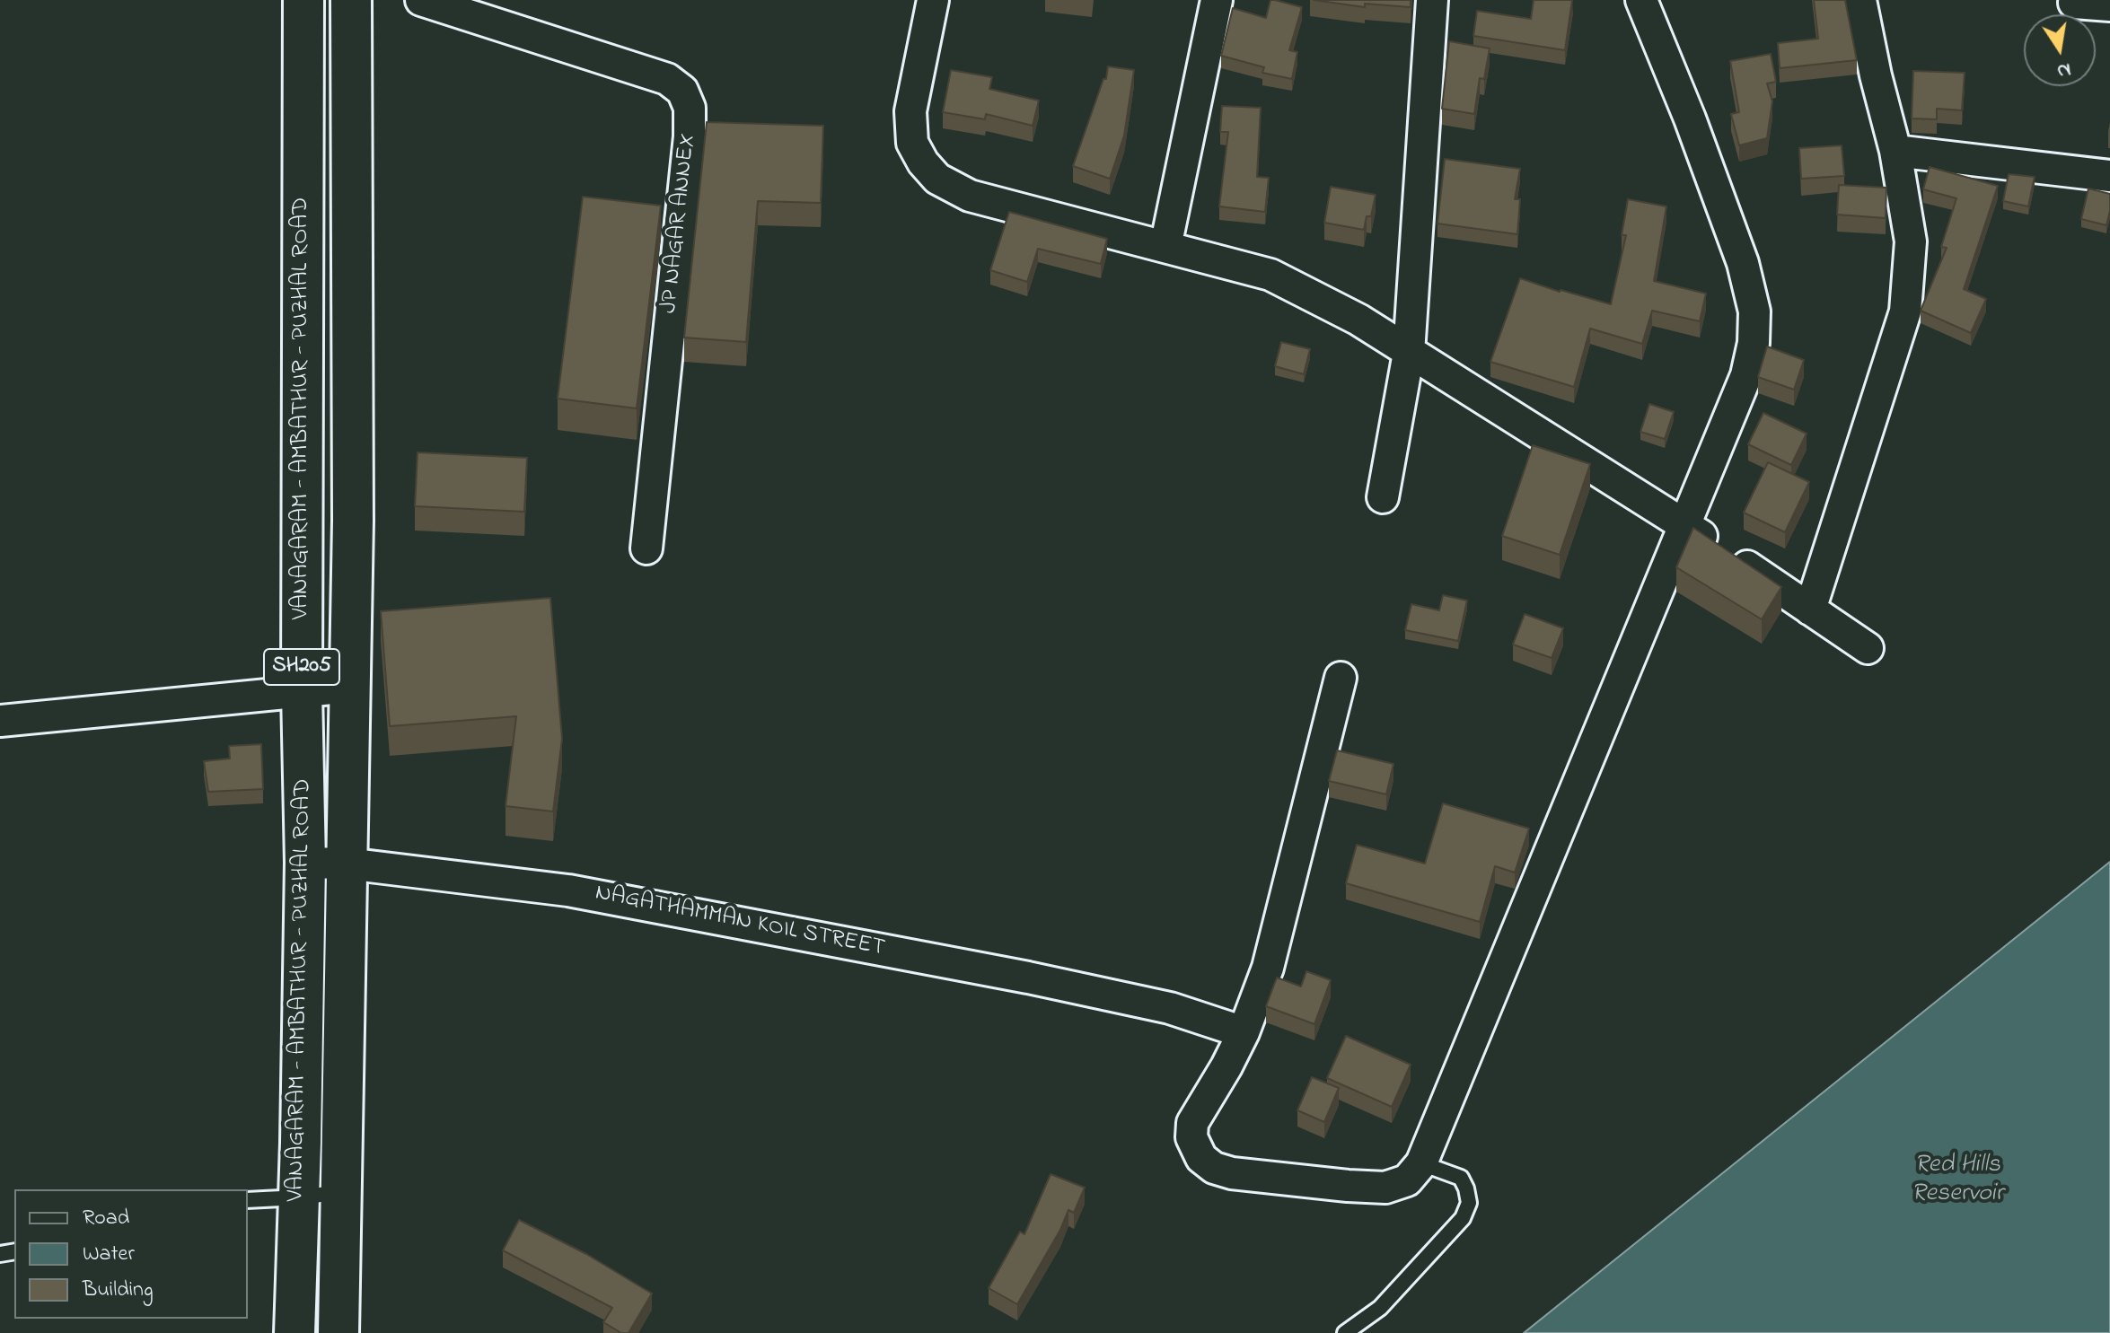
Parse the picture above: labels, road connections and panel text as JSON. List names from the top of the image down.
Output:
{
  "streets": {
    "main road": ["VANAGARAM - AMBATHUR - PUZHAL ROAD", "SH205"],
    "street": ["JP NAGAR ANNEX", "NAGATHAMMAN KOIL STREET"]
  },
  "crossings": [
    ["VANAGARAM - AMBATHUR - PUZHAL ROAD", "NAGATHAMMAN KOIL STREET"]
  ],
  "water": ["Red Hills Reservoir"],
  "legend": ["Road", "Water", "Building"],
  "north": "bottom"
}
